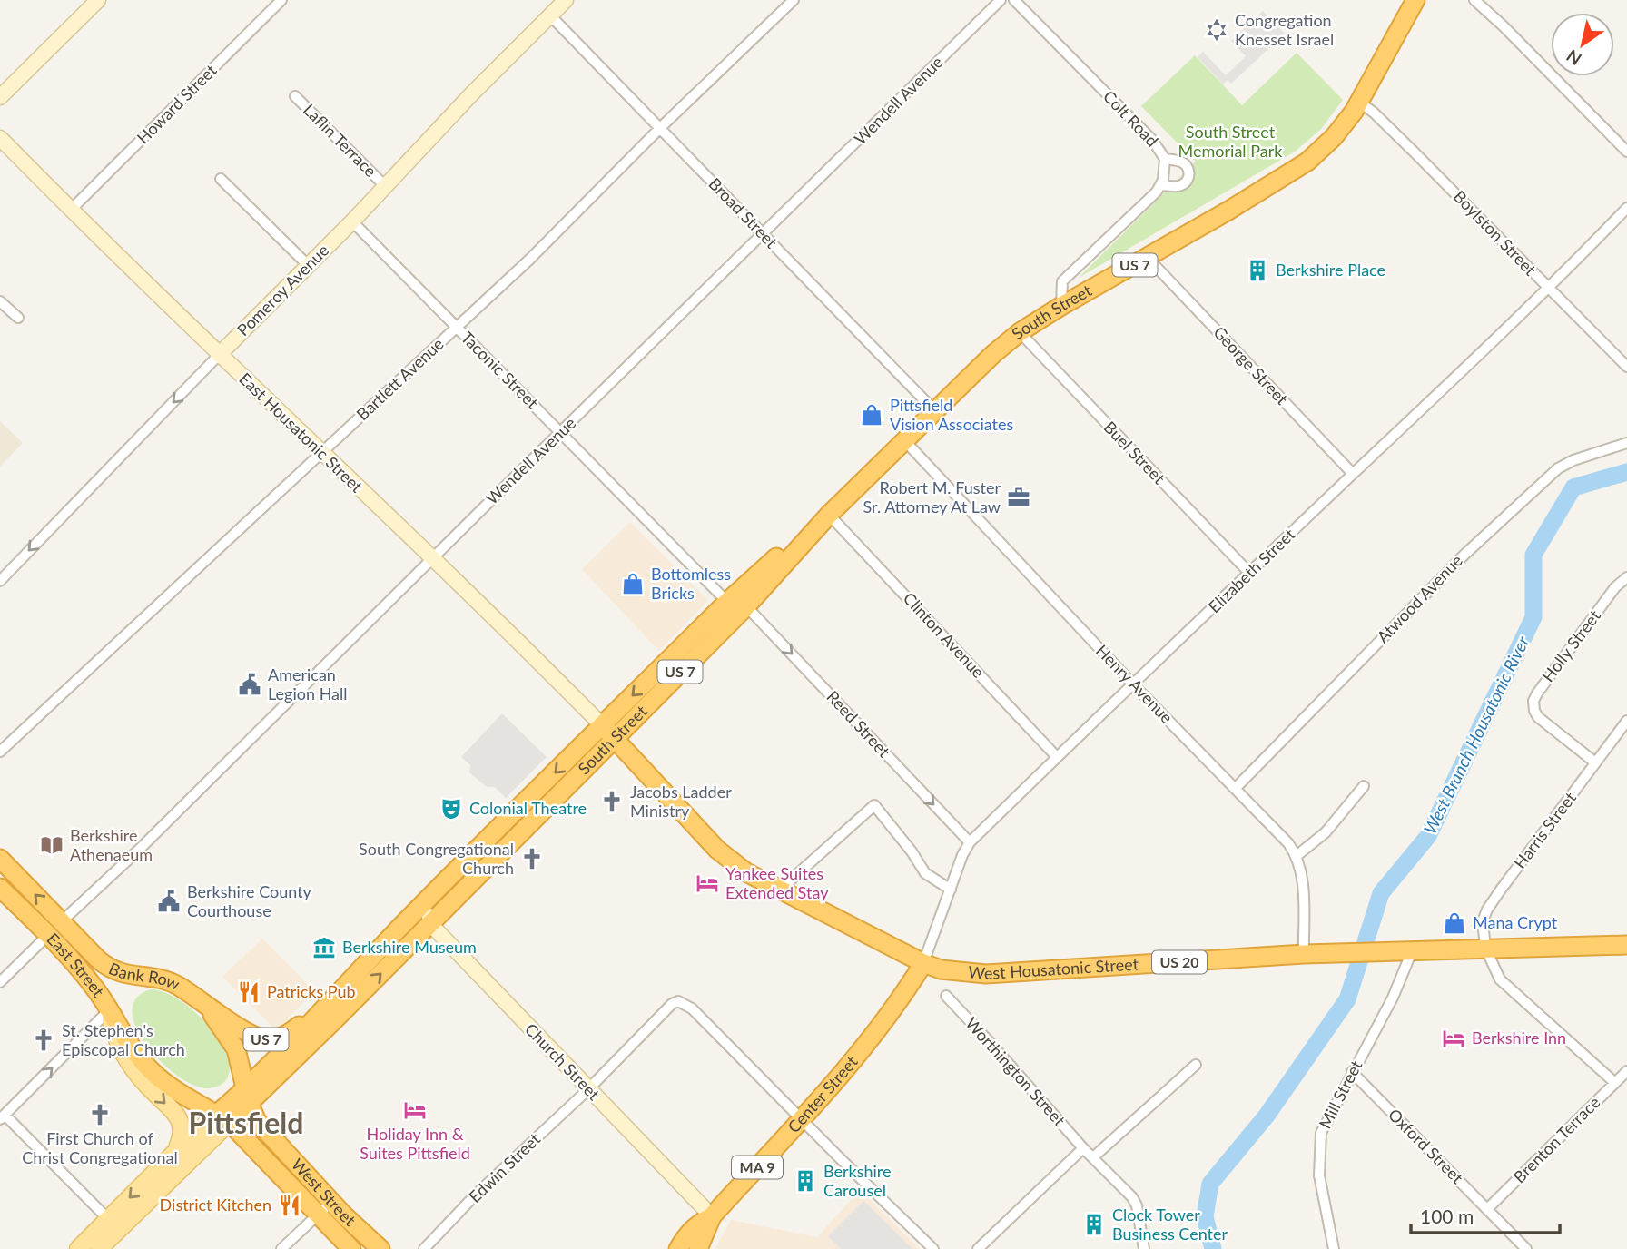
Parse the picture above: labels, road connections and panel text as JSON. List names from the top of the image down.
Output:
{
  "streets": {
    "highway": [
      "US 7",
      "South Street",
      "US 20",
      "East Street",
      "West Housatonic Street",
      "Bank Row",
      "Center Street",
      "MA 9",
      "West Street"
    ],
    "street": [
      "Wendell Avenue",
      "Howard Street",
      "Colt Road",
      "Laflin Terrace",
      "Broad Street",
      "Boylston Street",
      "Pomeroy Avenue",
      "George Street",
      "Taconic Street",
      "Bartlett Avenue",
      "East Housatonic Street",
      "Buel Street",
      "Elizabeth Street",
      "Atwood Avenue",
      "Clinton Avenue",
      "Holly Street",
      "Henry Avenue",
      "Reed Street",
      "Harris Street",
      "Church Street",
      "Worthington Street",
      "Mill Street",
      "Brenton Terrace",
      "Oxford Street",
      "Edwin Street"
    ]
  },
  "crossings": [
    ["Wendell Avenue", "Broad Street"],
    ["Wendell Avenue", "Taconic Street"],
    ["Wendell Avenue", "East Housatonic Street"],
    ["Wendell Avenue", "East Street"],
    ["Howard Street", "East Housatonic Street"],
    ["Laflin Terrace", "Pomeroy Avenue"],
    ["Broad Street", "Pomeroy Avenue"],
    ["Broad Street", "South Street"],
    ["Broad Street", "Bartlett Avenue"],
    ["Boylston Street", "South Street"],
    ["Boylston Street", "Elizabeth Street"],
    ["Pomeroy Avenue", "Taconic Street"],
    ["Pomeroy Avenue", "East Housatonic Street"],
    ["South Street", "George Street"],
    ["South Street", "Taconic Street"],
    ["South Street", "East Housatonic Street"],
    ["South Street", "Buel Street"],
    ["South Street", "Clinton Avenue"],
    ["South Street", "Henry Avenue"],
    ["South Street", "Reed Street"],
    ["South Street", "West Housatonic Street"],
    ["South Street", "Bank Row"],
    ["South Street", "Church Street"],
    ["South Street", "West Street"],
    ["George Street", "Elizabeth Street"],
    ["Taconic Street", "Bartlett Avenue"],
    ["Bartlett Avenue", "East Housatonic Street"],
    ["East Housatonic Street", "West Housatonic Street"],
    ["Buel Street", "Elizabeth Street"],
    ["Elizabeth Street", "Clinton Avenue"],
    ["Elizabeth Street", "Henry Avenue"],
    ["Elizabeth Street", "Reed Street"],
    ["Elizabeth Street", "West Housatonic Street"],
    ["Elizabeth Street", "Center Street"],
    ["Atwood Avenue", "Henry Avenue"],
    ["Holly Street", "Harris Street"],
    ["Harris Street", "West Housatonic Street"],
    ["East Street", "Bank Row"],
    ["West Housatonic Street", "Center Street"],
    ["West Housatonic Street", "Mill Street"],
    ["Bank Row", "West Street"],
    ["Church Street", "Center Street"],
    ["Church Street", "Edwin Street"],
    ["Center Street", "Edwin Street"],
    ["Mill Street", "Oxford Street"],
    ["Brenton Terrace", "Oxford Street"]
  ],
  "one_way": ["Pomeroy Avenue", "Reed Street"],
  "districts": ["Pittsfield"],
  "water": ["West Branch Housatonic River"],
  "parks": ["South Street Memorial Park"],
  "places": {
    "synagogue": ["Congregation Knesset Israel"],
    "building": ["Berkshire Place", "Berkshire Carousel", "Clock Tower Business Center"],
    "shop": ["Pittsfield Vision Associates", "Bottomless Bricks", "Mana Crypt"],
    "office": ["Robert M. Fuster Sr. Attorney At Law"],
    "public building": ["American Legion Hall", "Berkshire County Courthouse"],
    "church": [
      "Jacobs Ladder Ministry",
      "South Congregational Church",
      "St. Stephen's Episcopal Church",
      "First Church of Christ Congregational"
    ],
    "theatre": ["Colonial Theatre"],
    "library": ["Berkshire Athenaeum"],
    "hotel": ["Yankee Suites Extended Stay", "Berkshire Inn", "Holiday Inn & Suites Pittsfield"],
    "museum": ["Berkshire Museum"],
    "restaurant": ["Patricks Pub", "District Kitchen"]
  },
  "scale_bar": "100 m",
  "north": "bottom left"
}
